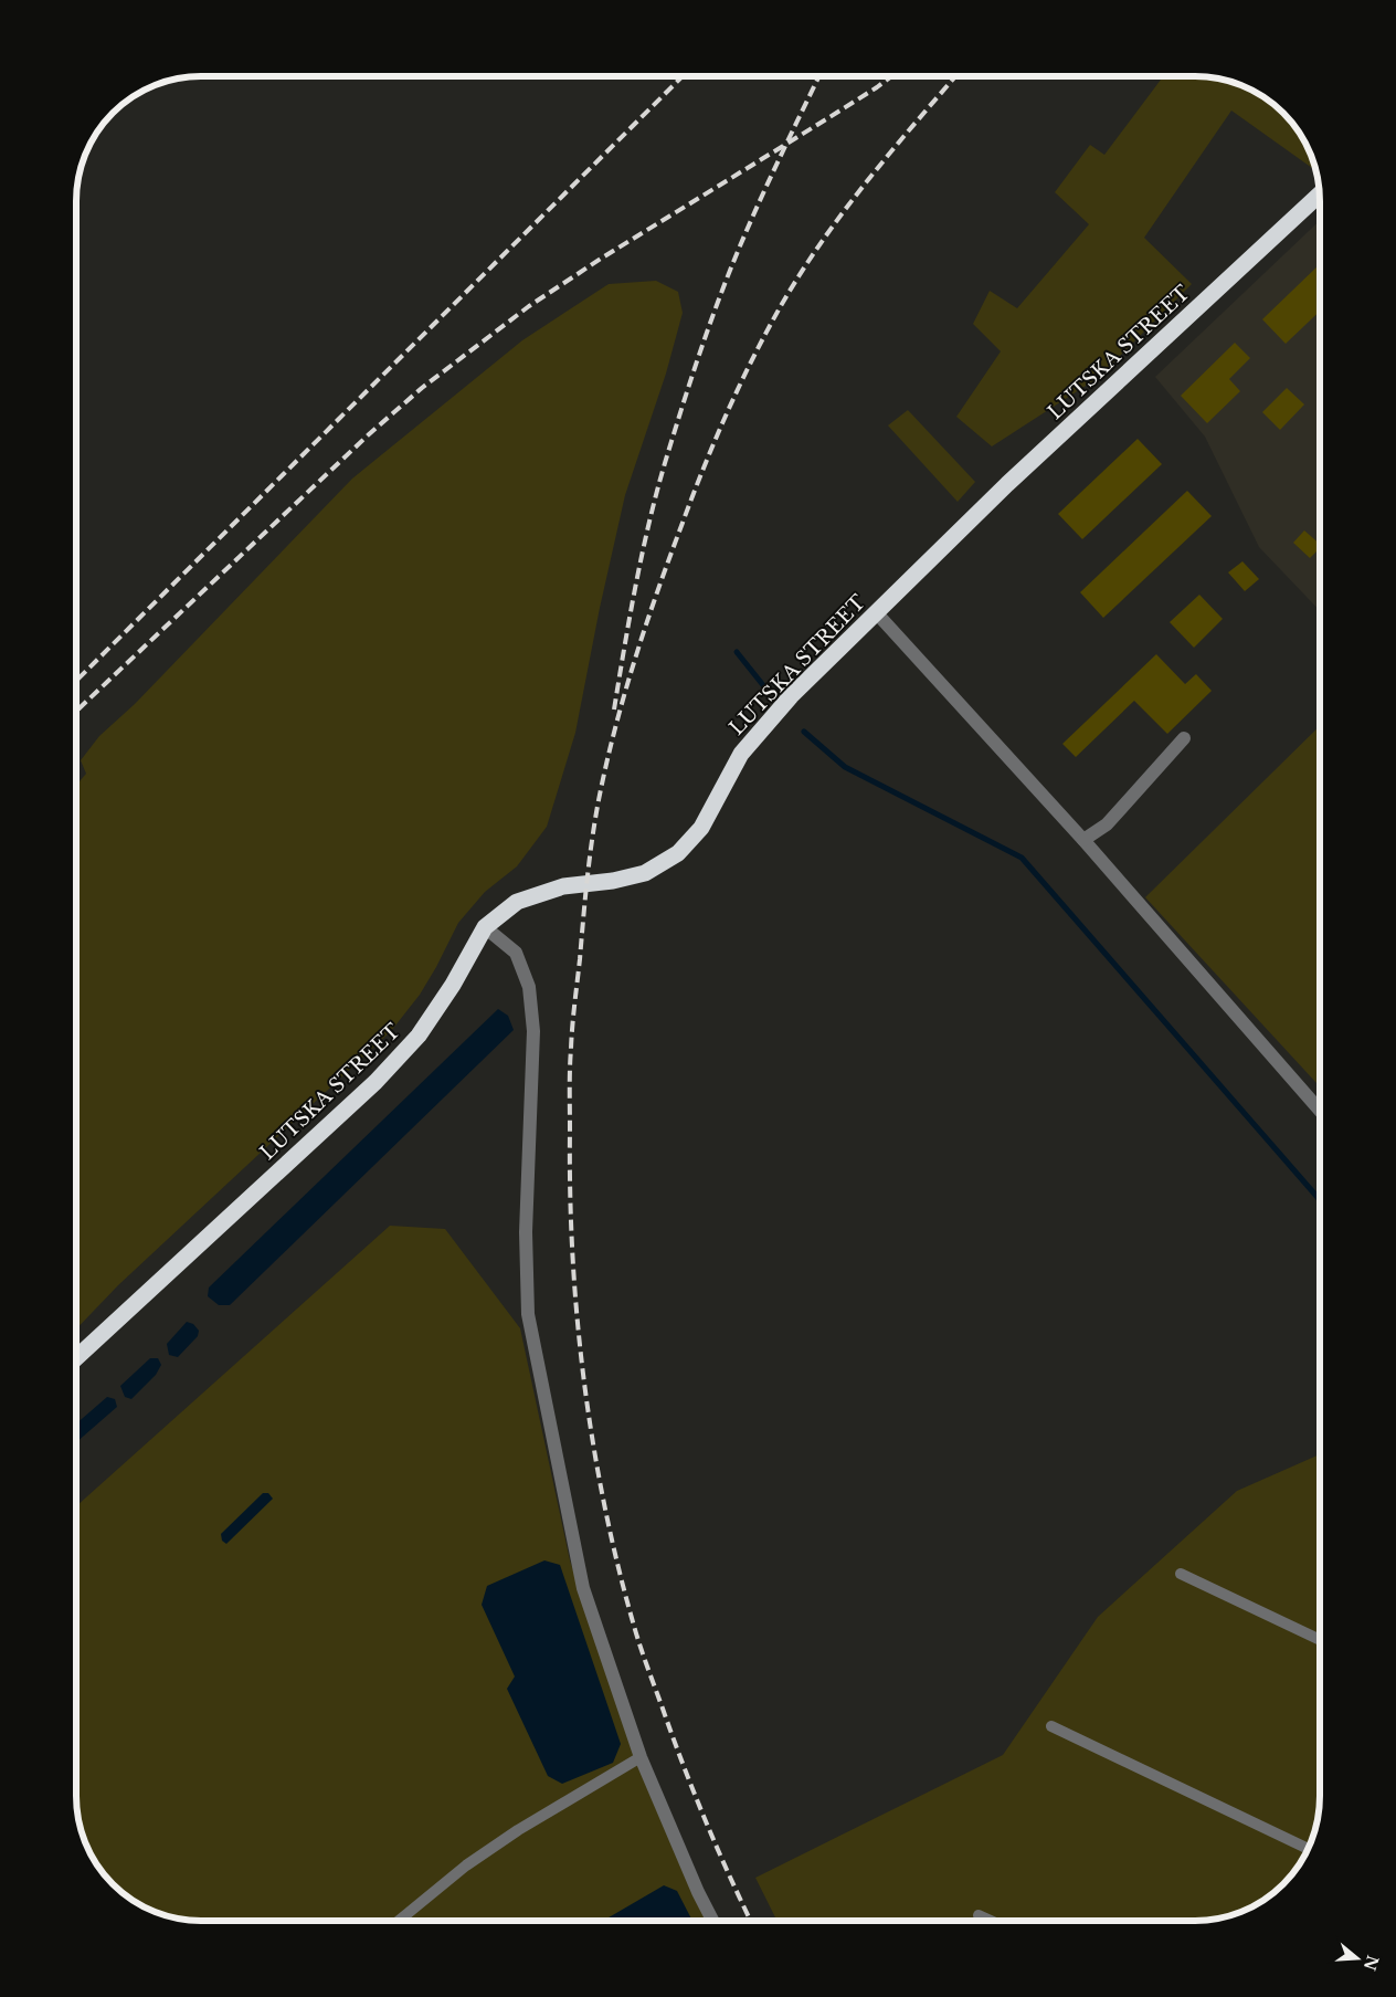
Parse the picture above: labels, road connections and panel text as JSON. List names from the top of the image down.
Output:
{
  "streets": {
    "highway": ["LUTSKA STREET"]
  },
  "north": "right"
}
